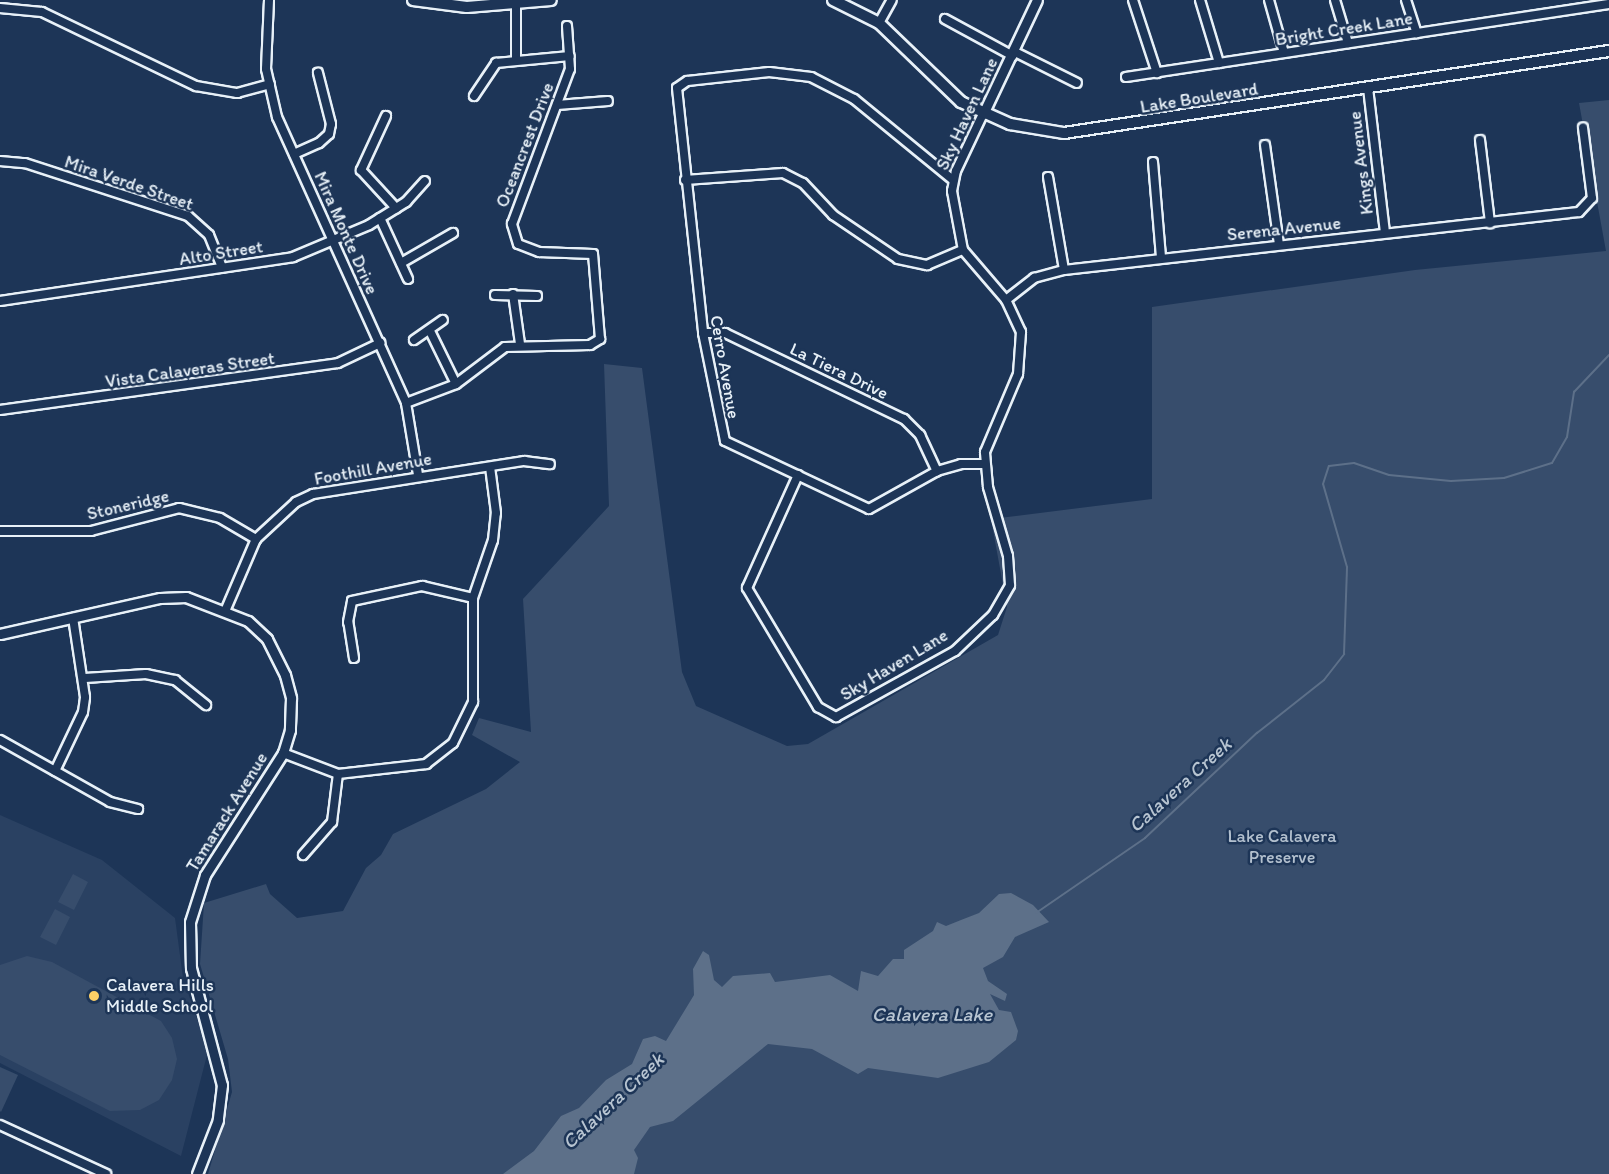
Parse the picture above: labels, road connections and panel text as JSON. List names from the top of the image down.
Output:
{
  "streets": {
    "main road": ["Lake Boulevard"],
    "street": [
      "Bright Creek Lane",
      "Sky Haven Lane",
      "Oceancrest Drive",
      "Kings Avenue",
      "Mira Verde Street",
      "Serena Avenue",
      "Mira Monte Drive",
      "Alto Street",
      "Cerro Avenue",
      "Vista Calaveras Street",
      "La Tiera Drive",
      "Foothill Avenue",
      "Stoneridge",
      "Tamarack Avenue"
    ]
  },
  "crossings": [
    ["Lake Boulevard", "Sky Haven Lane"],
    ["Lake Boulevard", "Kings Avenue"],
    ["Sky Haven Lane", "Serena Avenue"],
    ["Sky Haven Lane", "Cerro Avenue"],
    ["Kings Avenue", "Serena Avenue"],
    ["Mira Verde Street", "Alto Street"],
    ["Mira Monte Drive", "Alto Street"],
    ["Mira Monte Drive", "Vista Calaveras Street"],
    ["Mira Monte Drive", "Foothill Avenue"],
    ["Cerro Avenue", "La Tiera Drive"],
    ["Foothill Avenue", "Stoneridge"],
    ["Foothill Avenue", "Tamarack Avenue"]
  ],
  "water": ["Calavera Creek", "Calavera Lake"],
  "parks": ["Lake Calavera Preserve"],
  "places": ["Calavera Hills Middle School"]
}
